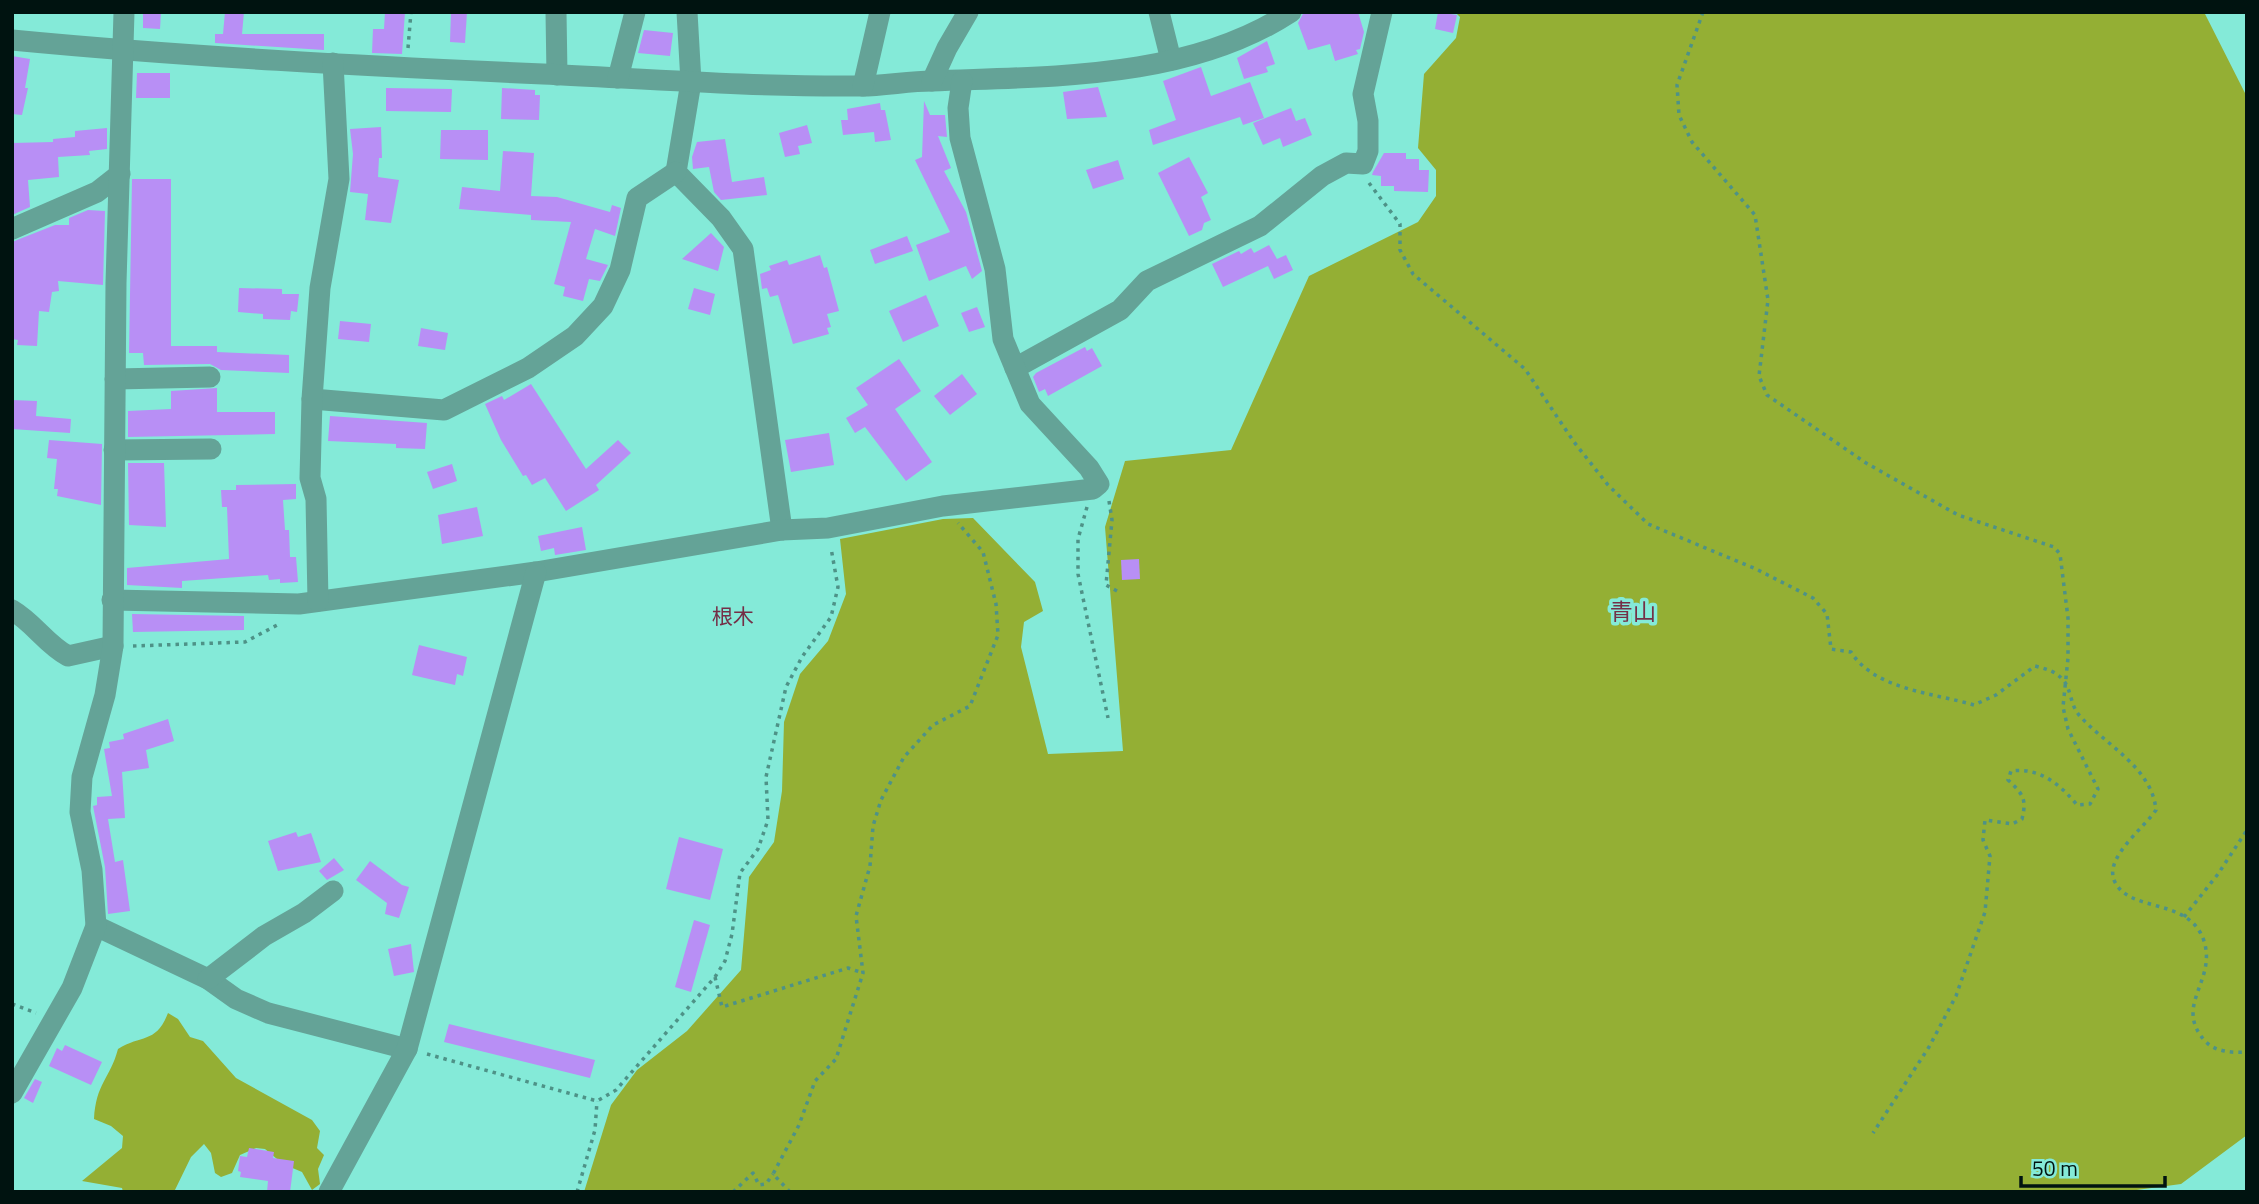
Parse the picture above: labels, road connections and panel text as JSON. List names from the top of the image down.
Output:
{
  "districts": ["青山", "根木"],
  "scale_bar": "50 m"
}
